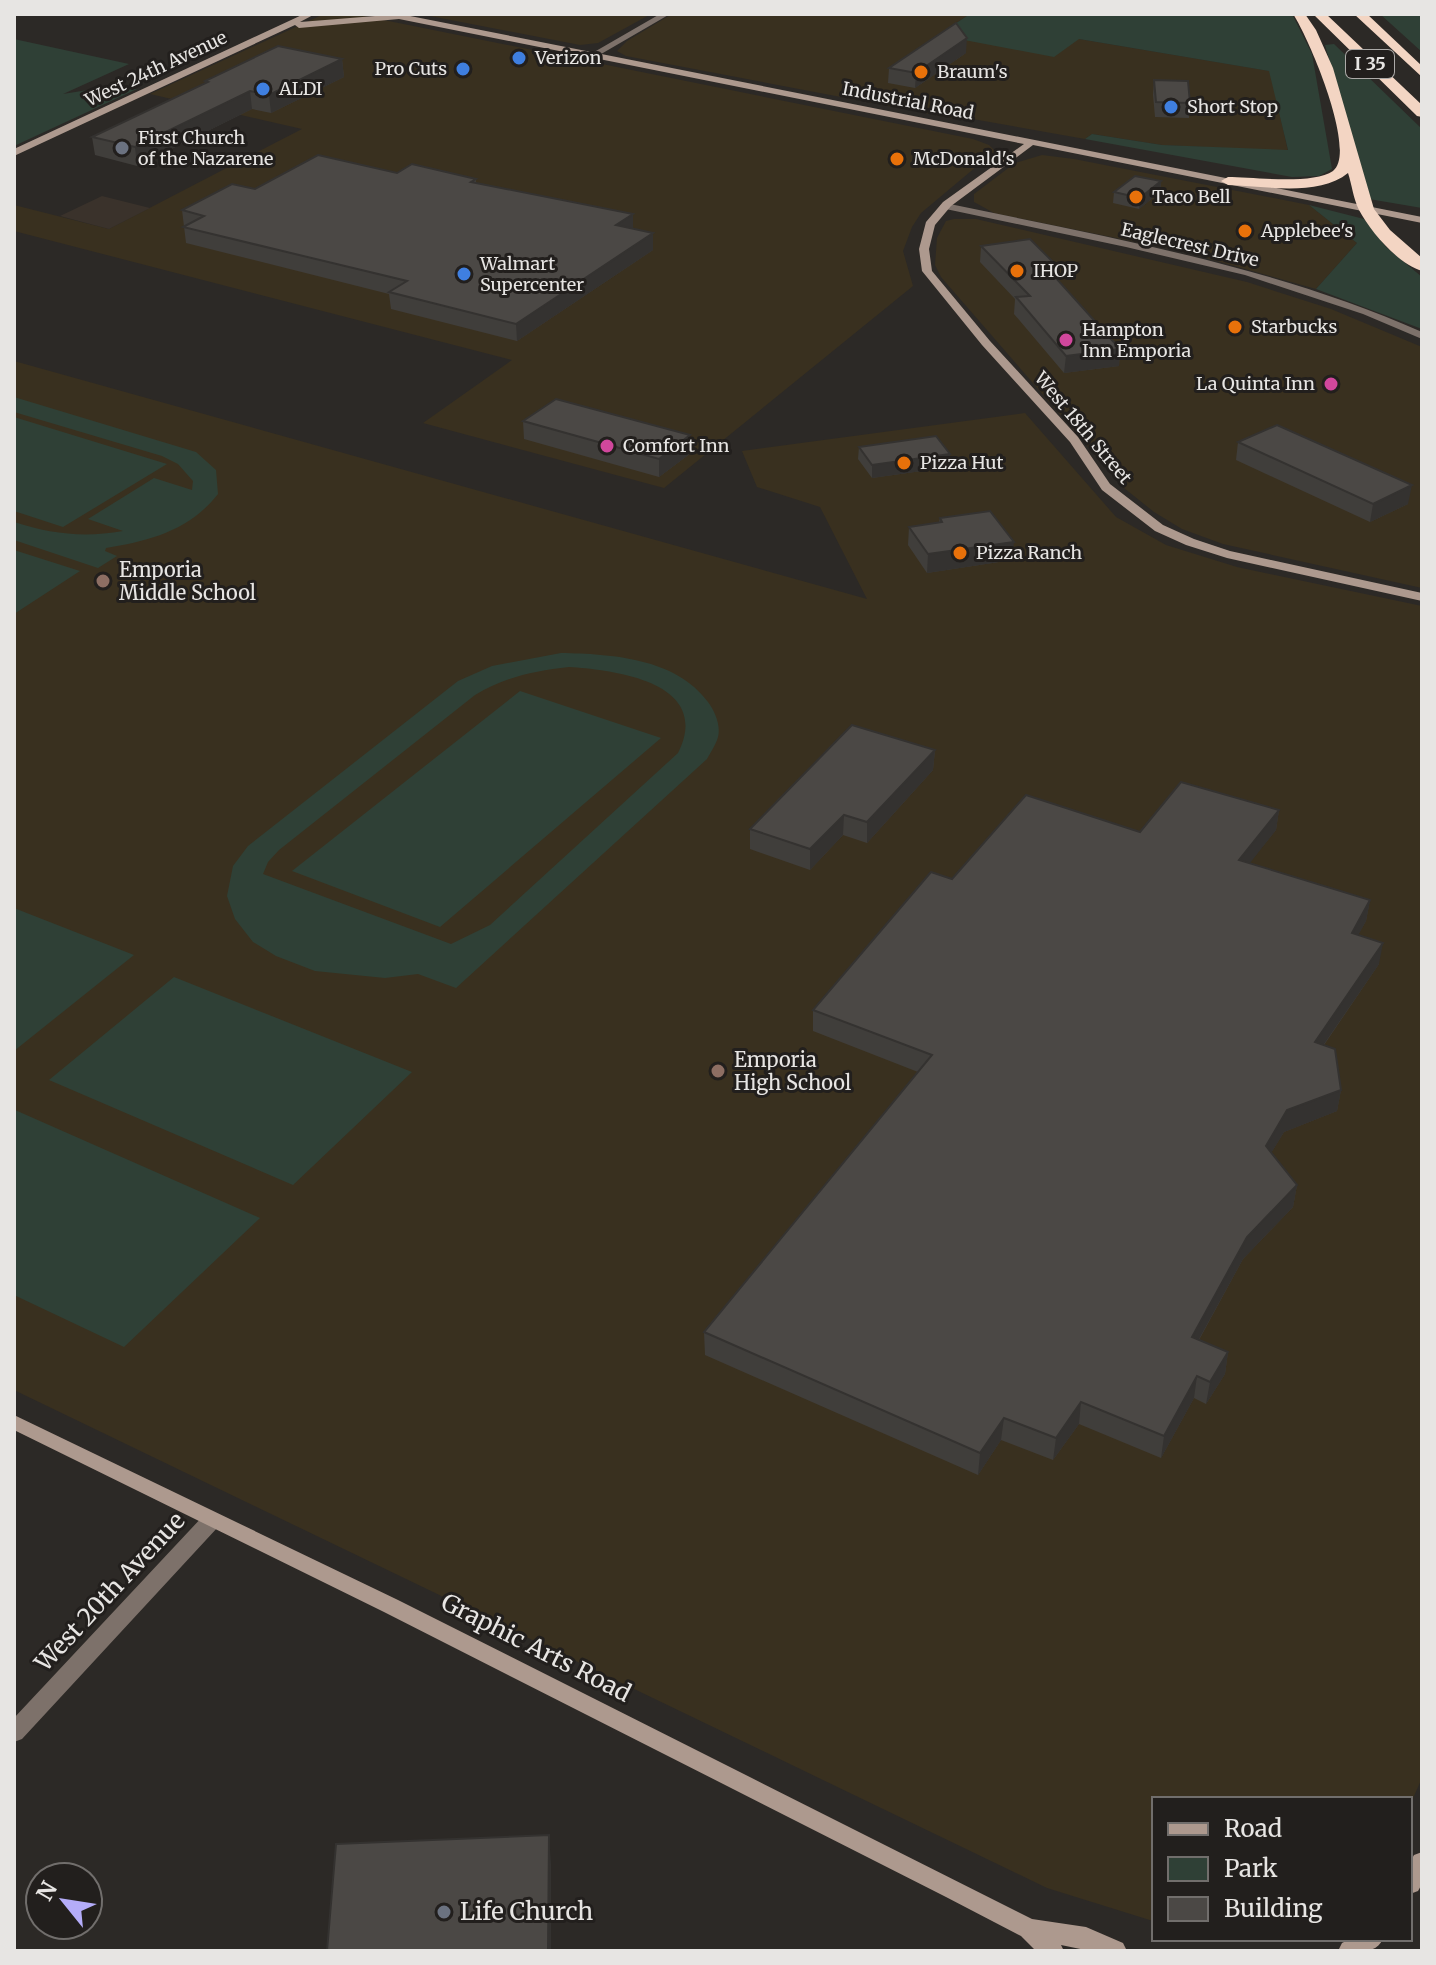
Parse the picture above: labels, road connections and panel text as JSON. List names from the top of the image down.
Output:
{
  "streets": {
    "highway": ["I 35"],
    "street": [
      "West 24th Avenue",
      "Industrial Road",
      "Eaglecrest Drive",
      "West 18th Street",
      "West 20th Avenue",
      "Graphic Arts Road"
    ]
  },
  "crossings": [
    ["Industrial Road", "West 18th Street"],
    ["Eaglecrest Drive", "West 18th Street"],
    ["West 20th Avenue", "Graphic Arts Road"]
  ],
  "places": [
    "Verizon",
    "Pro Cuts",
    "Braum's",
    "ALDI",
    "Short Stop",
    "First Church of the Nazarene",
    "McDonald's",
    "Taco Bell",
    "Applebee's",
    "IHOP",
    "Walmart Supercenter",
    "Starbucks",
    "Hampton Inn Emporia",
    "La Quinta Inn",
    "Comfort Inn",
    "Pizza Hut",
    "Pizza Ranch",
    "Emporia Middle School",
    "Emporia High School",
    "Life Church"
  ],
  "legend": ["Road", "Park", "Building"],
  "north": "top left"
}
